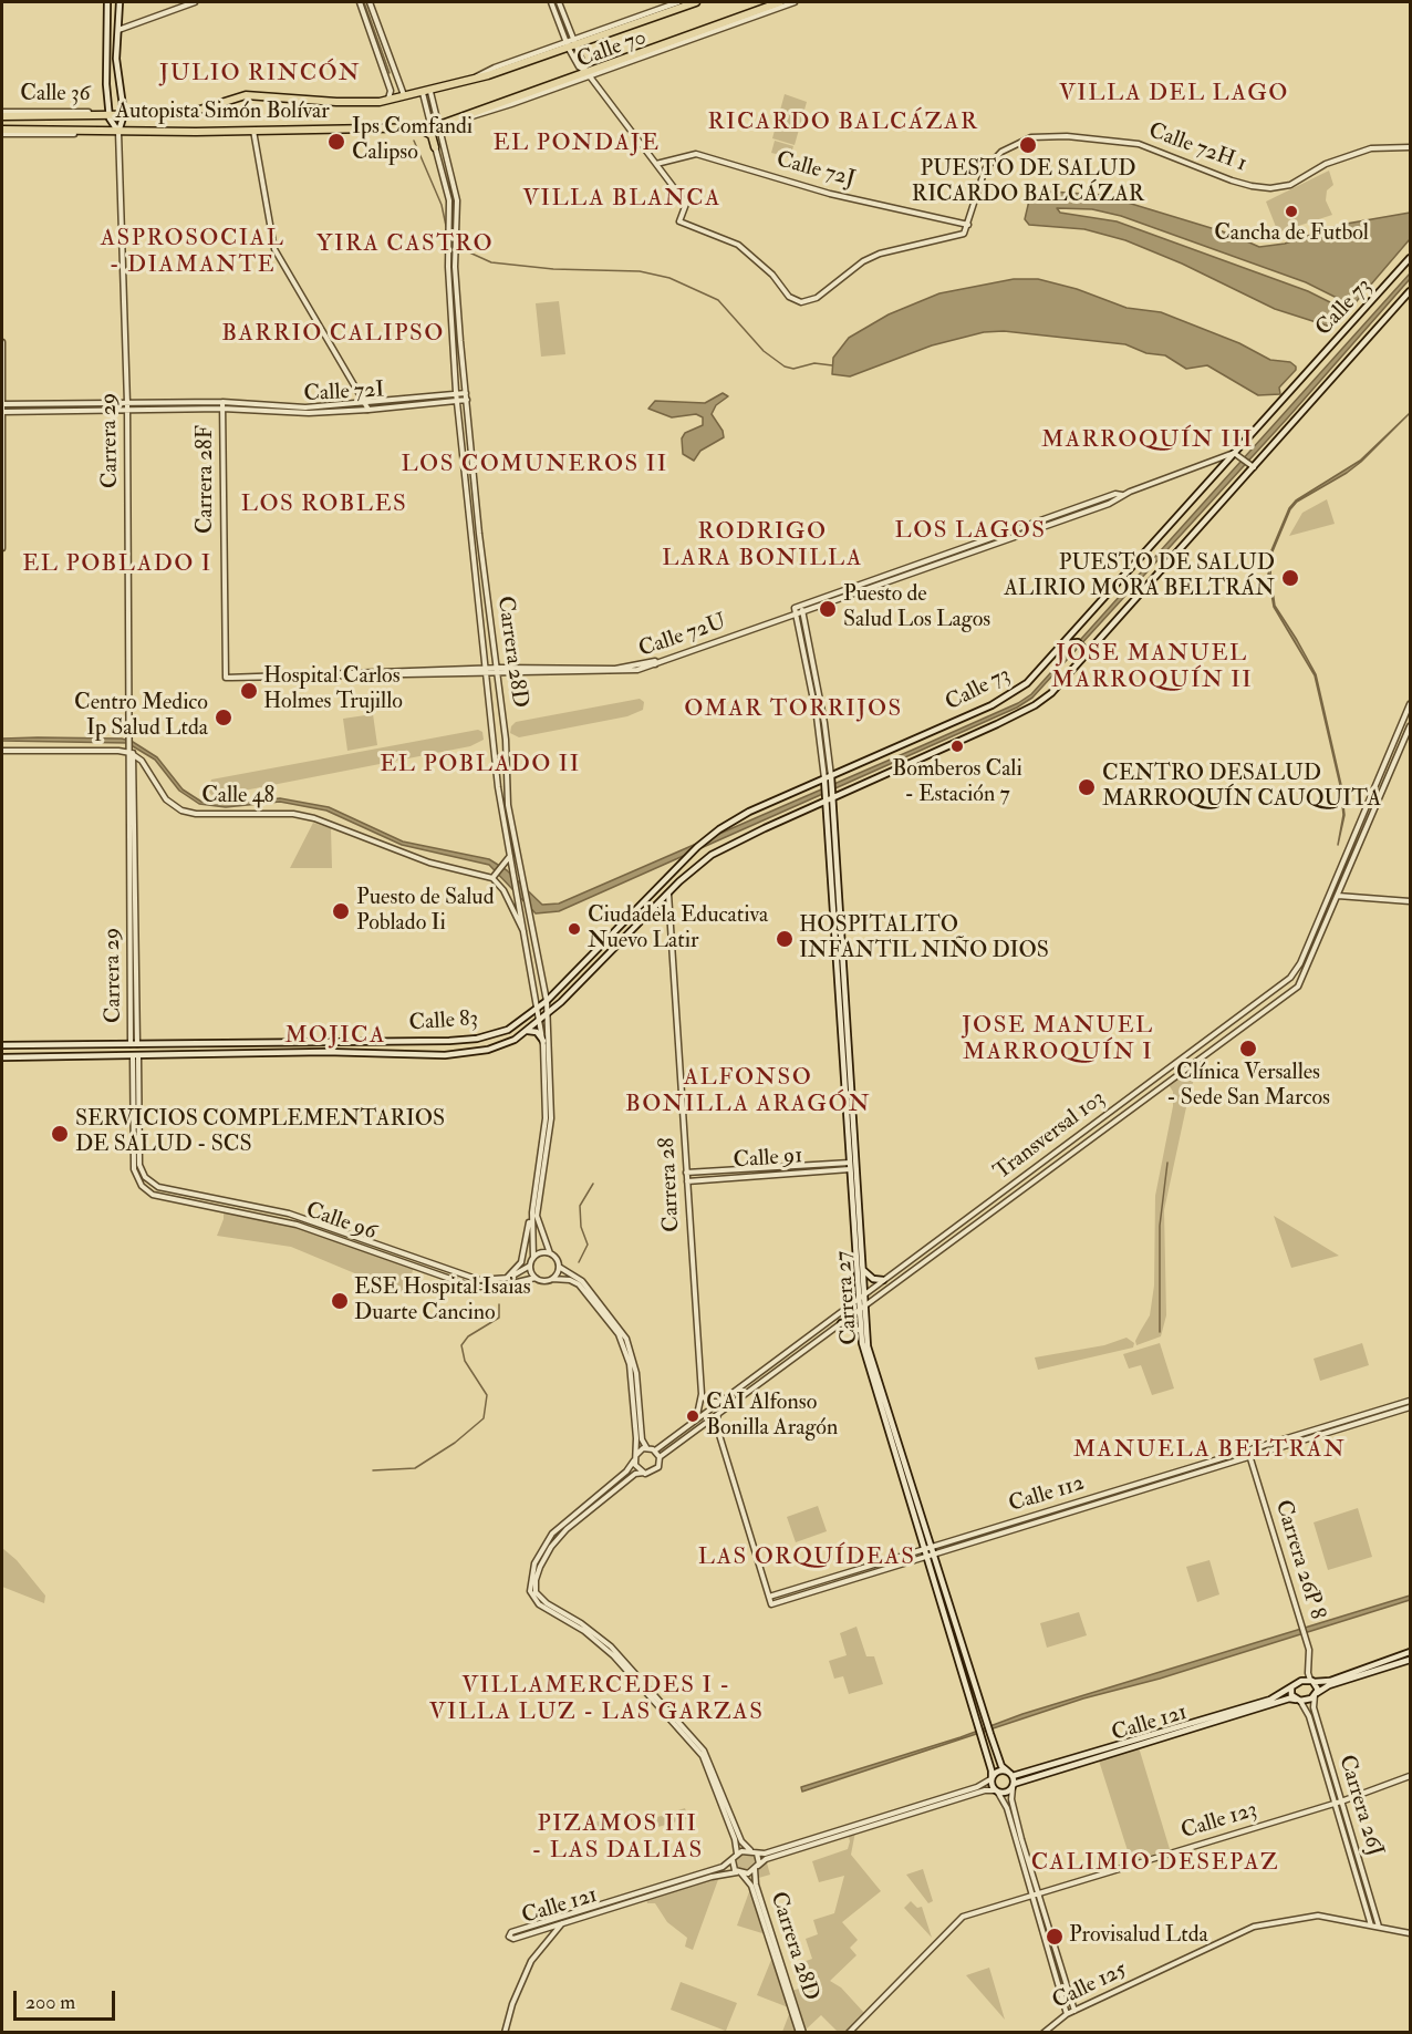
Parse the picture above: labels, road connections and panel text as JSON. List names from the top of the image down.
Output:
{
  "streets": {
    "highway": ["Autopista Simón Bolívar"],
    "main road": [
      "Calle 73",
      "Carrera 29",
      "Calle 83",
      "Carrera 27",
      "Calle 121"
    ],
    "street": [
      "Calle 70",
      "Calle 72H 1",
      "Calle 72J",
      "Calle 72I",
      "Carrera 28F",
      "Calle 72U",
      "Carrera 28D",
      "Calle 48",
      "Transversal 103",
      "Calle 91",
      "Carrera 28",
      "Calle 96",
      "Calle 112",
      "Carrera 26P 8",
      "Carrera 26J",
      "Calle 123",
      "Calle 125"
    ]
  },
  "crossings": [
    ["Calle 70", "Autopista Simón Bolívar"],
    ["Autopista Simón Bolívar", "Carrera 29"],
    ["Autopista Simón Bolívar", "Carrera 28D"],
    ["Calle 72H 1", "Calle 72J"],
    ["Calle 73", "Calle 72U"],
    ["Calle 73", "Carrera 28D"],
    ["Calle 73", "Calle 83"],
    ["Calle 73", "Carrera 28"],
    ["Calle 73", "Carrera 27"],
    ["Calle 72I", "Carrera 29"],
    ["Calle 72I", "Carrera 28F"],
    ["Calle 72I", "Carrera 28D"],
    ["Carrera 29", "Calle 48"],
    ["Carrera 29", "Calle 83"],
    ["Carrera 28F", "Calle 72U"],
    ["Calle 72U", "Carrera 28D"],
    ["Carrera 28D", "Calle 48"],
    ["Carrera 28D", "Calle 83"],
    ["Carrera 28D", "Calle 96"],
    ["Carrera 28D", "Calle 121"],
    ["Calle 83", "Calle 96"],
    ["Transversal 103", "Carrera 28"],
    ["Transversal 103", "Carrera 27"],
    ["Calle 91", "Carrera 28"],
    ["Calle 91", "Carrera 27"],
    ["Carrera 27", "Calle 112"],
    ["Carrera 27", "Calle 121"],
    ["Calle 112", "Carrera 26P 8"],
    ["Carrera 26P 8", "Calle 121"],
    ["Carrera 26P 8", "Carrera 26J"],
    ["Calle 121", "Carrera 26J"],
    ["Carrera 26J", "Calle 123"],
    ["Carrera 26J", "Calle 125"]
  ],
  "districts": [
    "JULIO RINCÓN",
    "VILLA DEL LAGO",
    "RICARDO BALCÁZAR",
    "EL PONDAJE",
    "VILLA BLANCA",
    "ASPROSOCIAL - DIAMANTE",
    "YIRA CASTRO",
    "BARRIO CALIPSO",
    "MARROQUÍN III",
    "LOS COMUNEROS II",
    "LOS ROBLES",
    "LOS LAGOS",
    "RODRIGO LARA BONILLA",
    "EL POBLADO I",
    "JOSE MANUEL MARROQUÍN II",
    "OMAR TORRIJOS",
    "EL POBLADO II",
    "JOSE MANUEL MARROQUÍN I",
    "MOJICA",
    "ALFONSO BONILLA ARAGÓN",
    "MANUELA BELTRÁN",
    "LAS ORQUÍDEAS",
    "VILLAMERCEDES I - VILLA LUZ - LAS GARZAS",
    "PIZAMOS III - LAS DALIAS",
    "CALIMIO DESEPAZ"
  ],
  "places": [
    "Ips Comfandi Calipso",
    "PUESTO DE SALUD RICARDO BALCÁZAR",
    "Cancha de Futbol",
    "PUESTO DE SALUD ALIRIO MORA BELTRÁN",
    "Puesto de Salud Los Lagos",
    "Hospital Carlos Holmes Trujillo",
    "Centro Medico Ip Salud Ltda",
    "Bomberos Cali - Estación 7",
    "CENTRO DESALUD MARROQUÍN CAUQUITA",
    "Puesto de Salud Poblado Ii",
    "Ciudadela Educativa Nuevo Latir",
    "HOSPITALITO INFANTIL NIÑO DIOS",
    "Clínica Versalles - Sede San Marcos",
    "SERVICIOS COMPLEMENTARIOS DE SALUD - SCS",
    "ESE Hospital Isaias Duarte Cancino",
    "CAI Alfonso Bonilla Aragón",
    "Provisalud Ltda"
  ],
  "scale_bar": "200 m"
}
